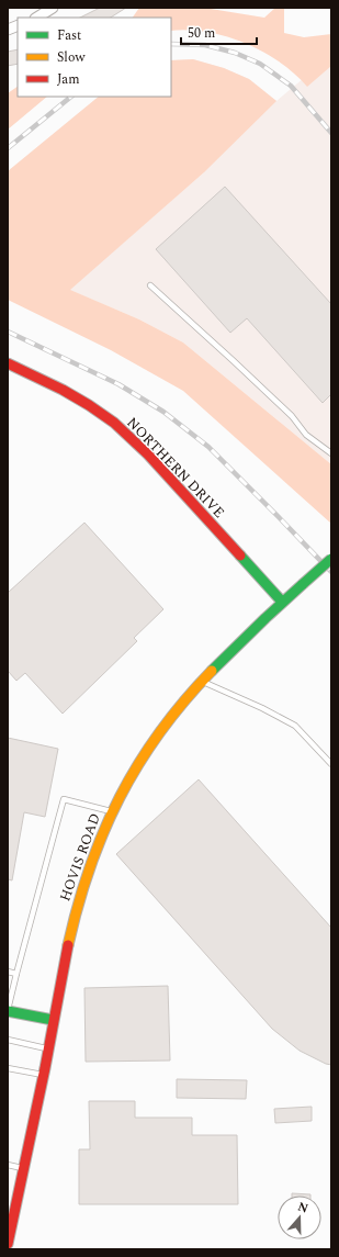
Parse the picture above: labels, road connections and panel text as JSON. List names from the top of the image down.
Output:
{
  "streets": {
    "street": ["NORTHERN DRIVE", "HOVIS ROAD"]
  },
  "crossings": [
    ["NORTHERN DRIVE", "HOVIS ROAD"]
  ],
  "legend": ["Fast", "Slow", "Jam"],
  "scale_bar": "50 m",
  "north": "top"
}
